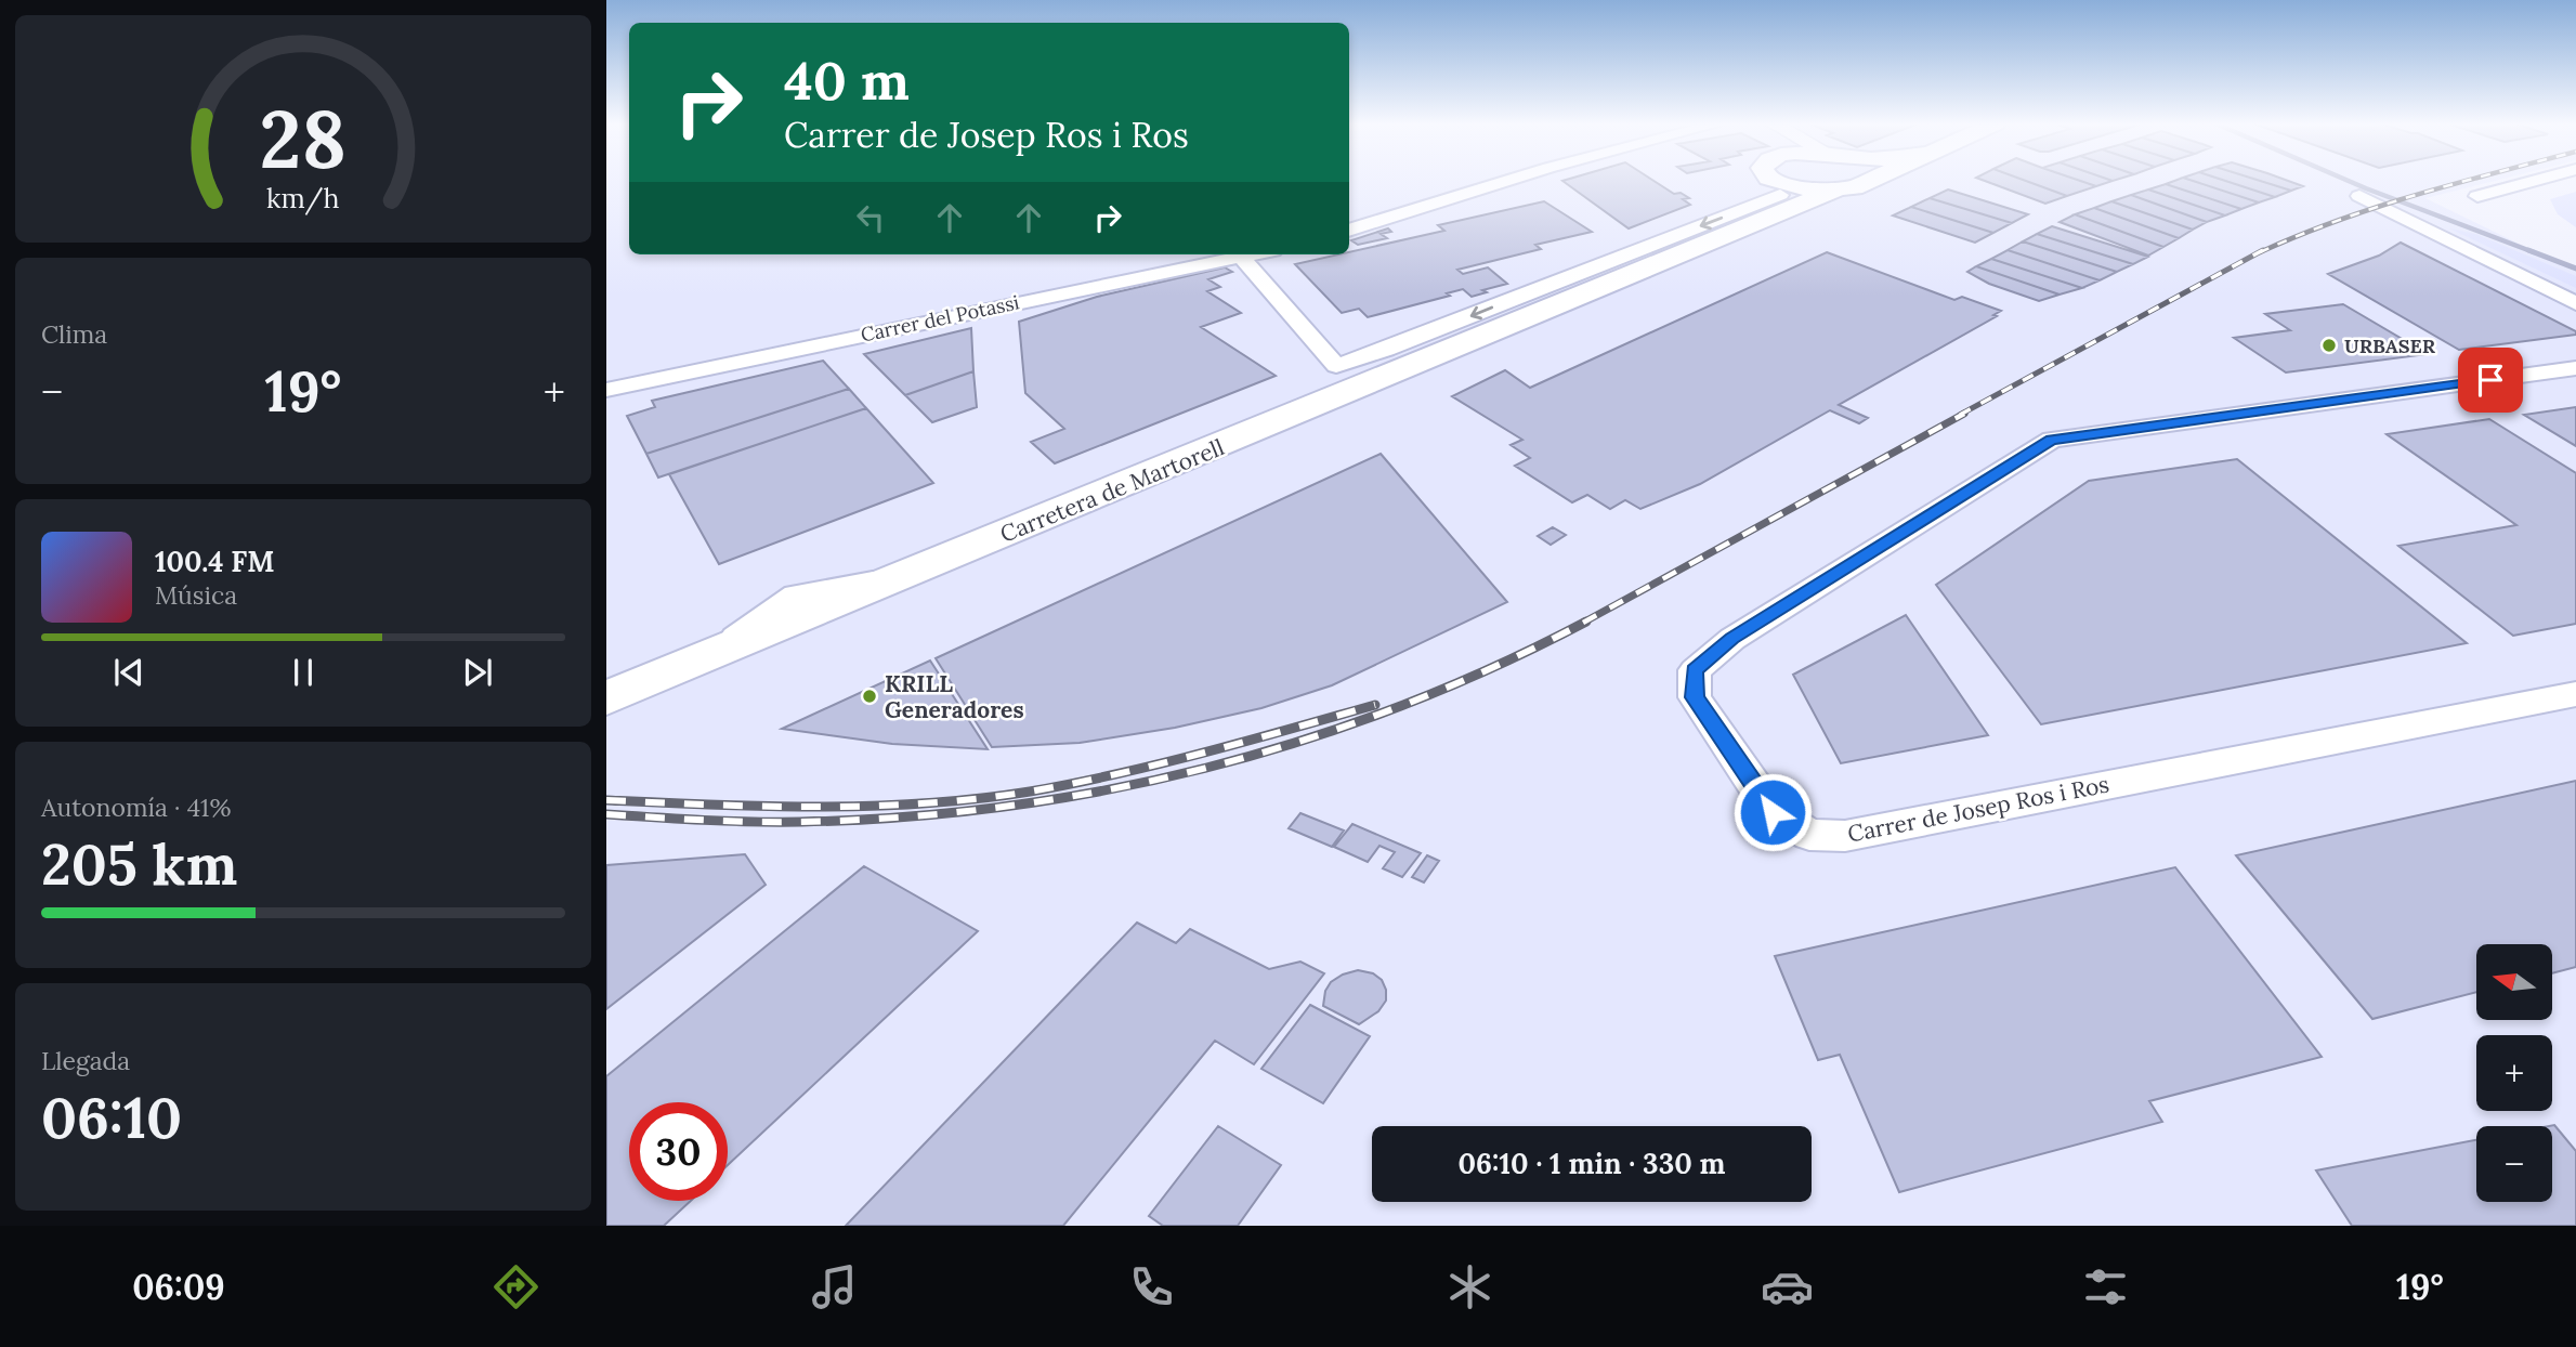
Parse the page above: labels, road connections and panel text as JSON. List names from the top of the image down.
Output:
{
  "streets": {
    "main road": ["Carretera de Martorell"],
    "street": ["Carrer del Potassi", "Carrer de Josep Ros i Ros"]
  },
  "places": ["URBASER", "KRILL Generadores"],
  "north": "left",
  "page": {
    "turn": ["40 m", "Carrer de Josep Ros i Ros"],
    "tile": [
      "Clima",
      ["Autonomía · 41%", "205 km"],
      ["Llegada", "06:10"]
    ],
    "heat": ["−", "19°", "+"],
    "song": ["100.4 FM", "Música"],
    "map_buttons": ["+", "−"],
    "limit": "30",
    "trip": "06:10 · 1 min · 330 m",
    "tabs": ["06:09", "19°"],
    "gauge": ["28", "km/h"]
  }
}
